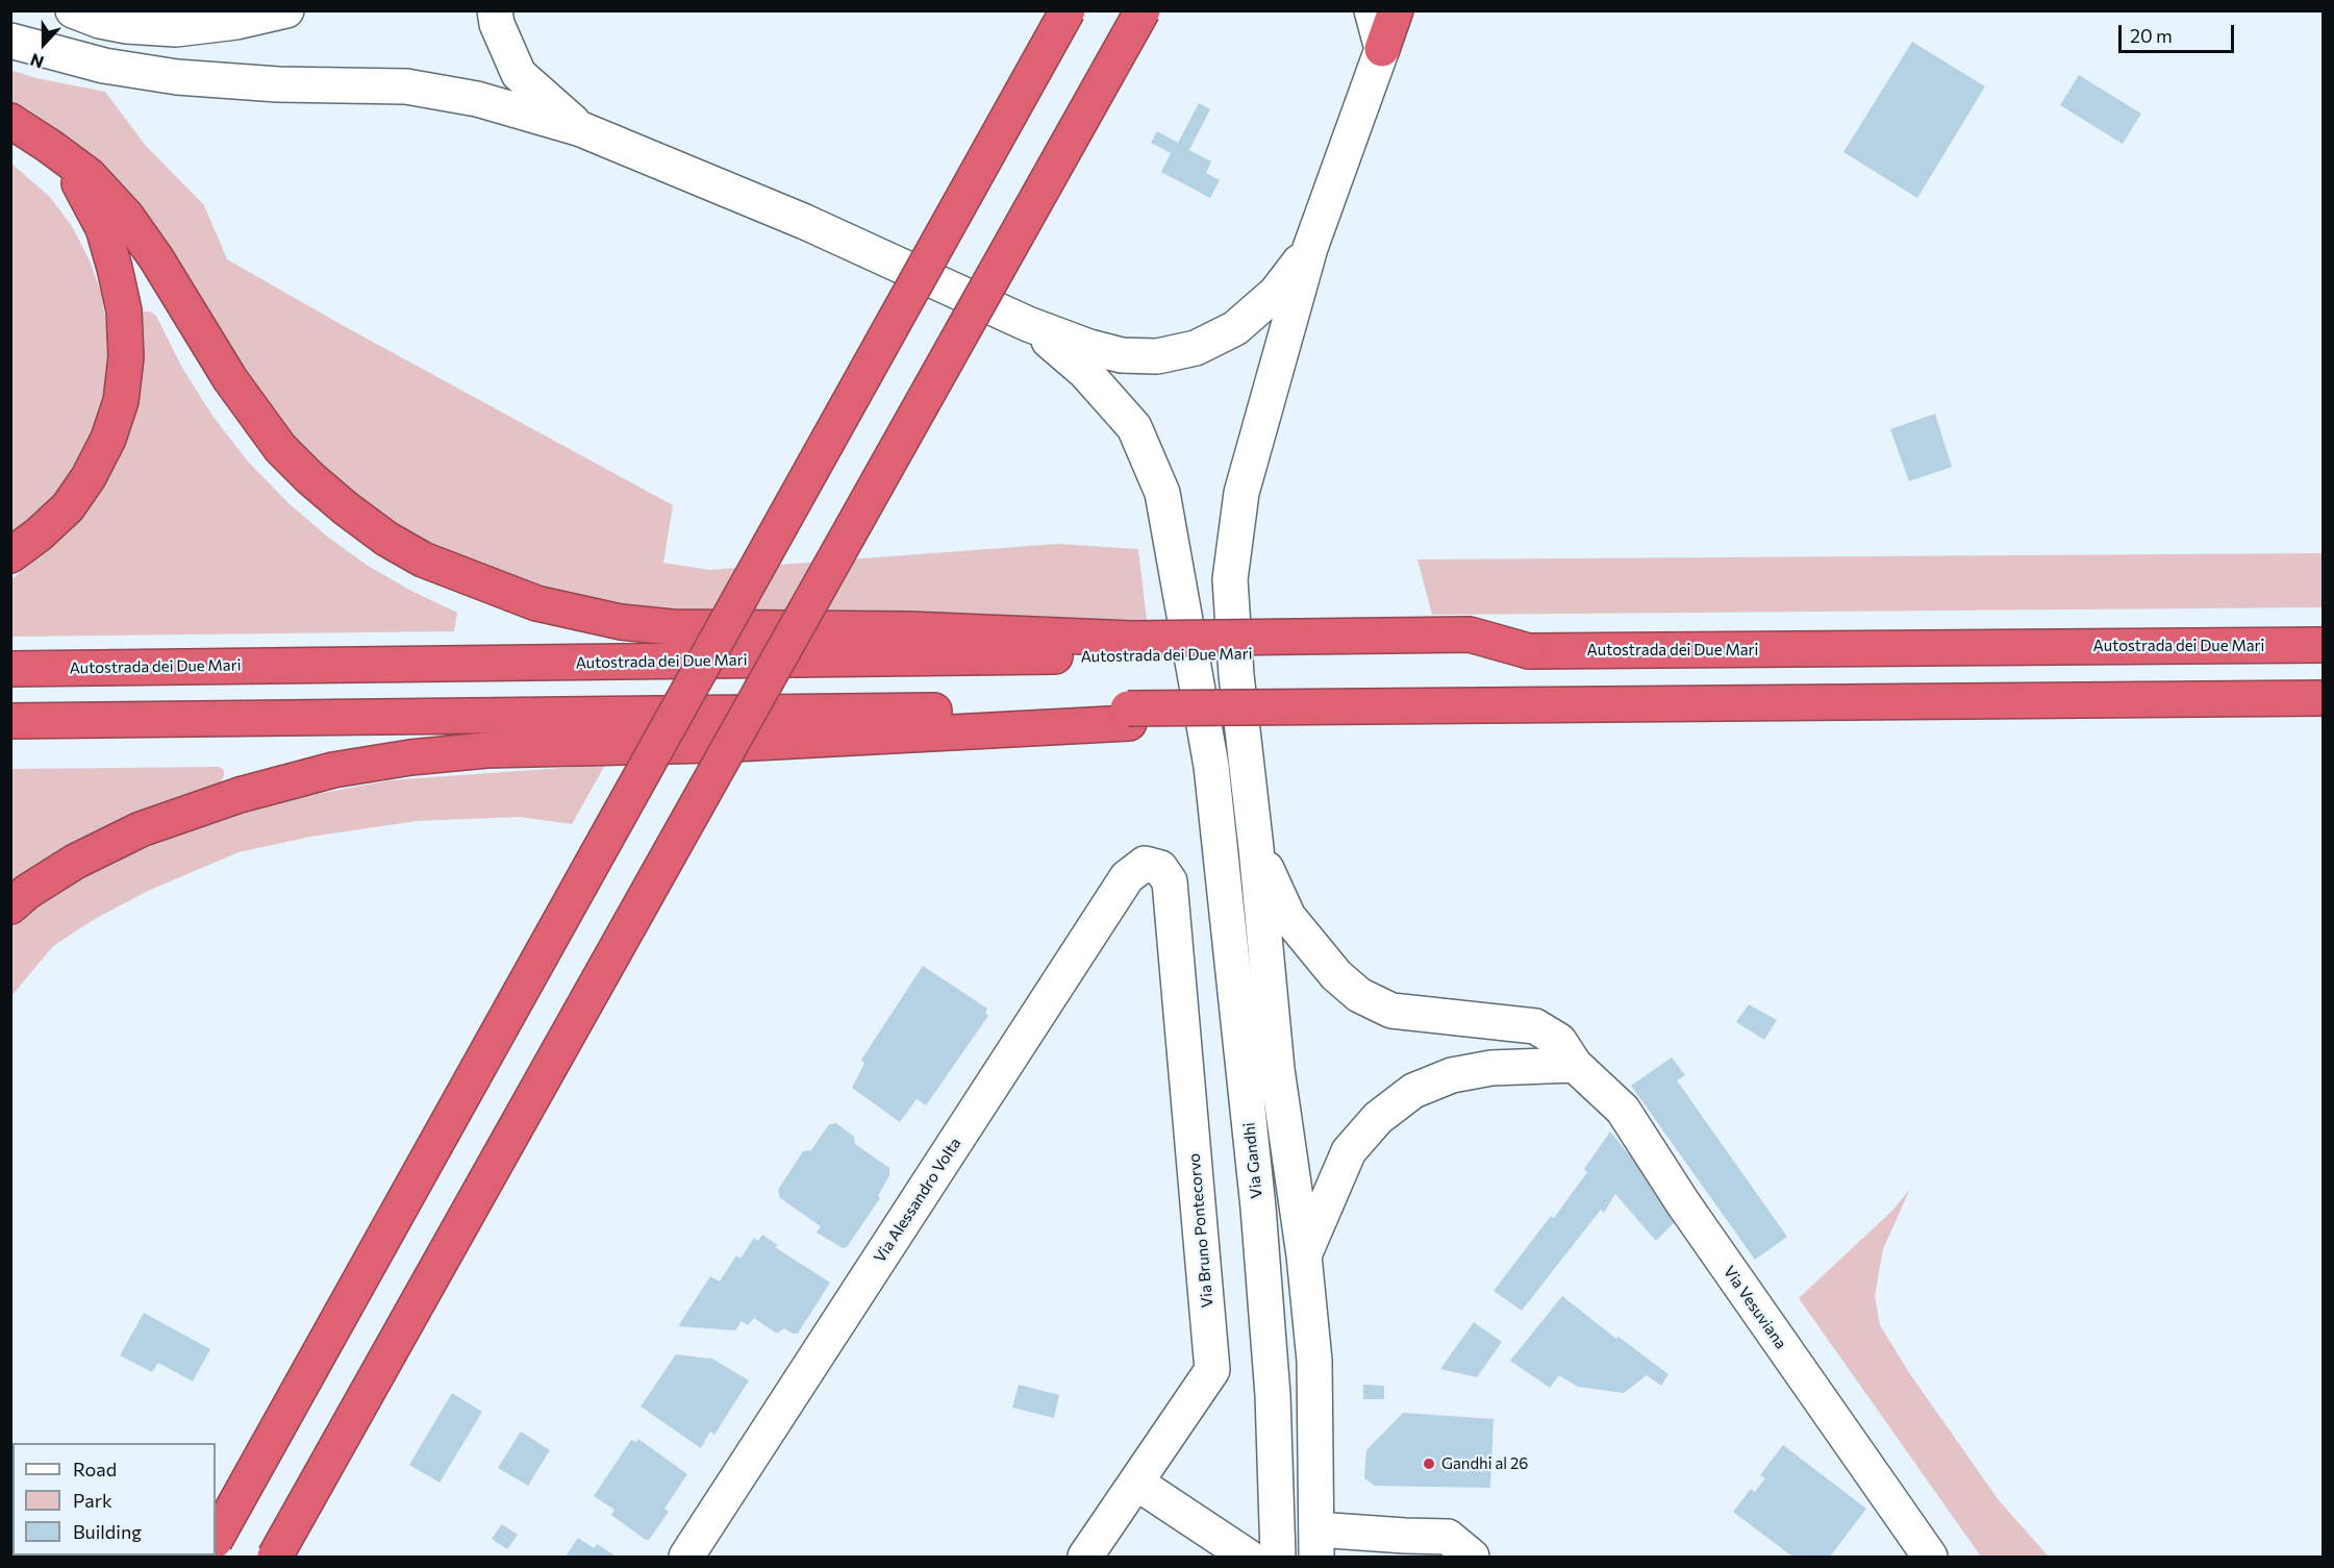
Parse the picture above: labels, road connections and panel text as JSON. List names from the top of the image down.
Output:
{
  "streets": {
    "highway": ["Autostrada dei Due Mari"],
    "street": [
      "Via Gandhi",
      "Via Alessandro Volta",
      "Via Bruno Pontecorvo",
      "Via Vesuviana"
    ]
  },
  "crossings": [
    ["Via Alessandro Volta", "Via Bruno Pontecorvo"]
  ],
  "places": ["Gandhi al 26"],
  "legend": ["Road", "Park", "Building"],
  "scale_bar": "20 m",
  "north": "bottom"
}
